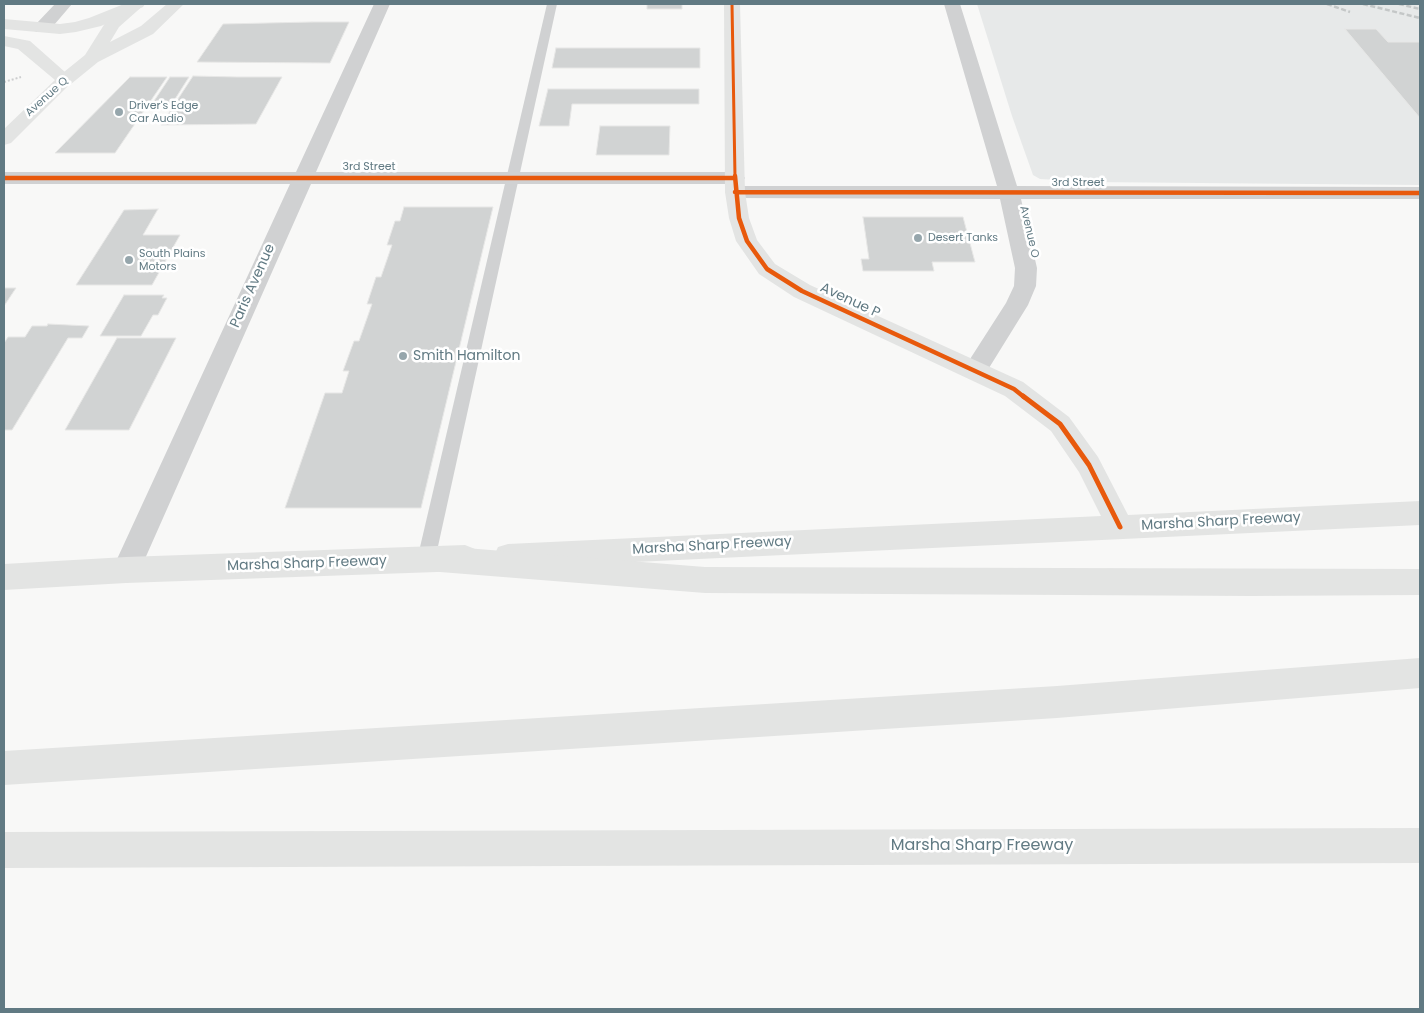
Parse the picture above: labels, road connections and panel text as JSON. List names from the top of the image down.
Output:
{
  "streets": {
    "main road": ["Avenue Q", "Avenue P", "Marsha Sharp Freeway"],
    "street": ["3rd Street", "Avenue O", "Paris Avenue"]
  },
  "crossings": [
    ["3rd Street", "Avenue O"],
    ["3rd Street", "Paris Avenue"],
    ["3rd Street", "Avenue P"],
    ["Avenue O", "Avenue P"],
    ["Paris Avenue", "Marsha Sharp Freeway"],
    ["Avenue P", "Marsha Sharp Freeway"]
  ],
  "places": [
    "Driver's Edge Car Audio",
    "Desert Tanks",
    "South Plains Motors",
    "Smith Hamilton"
  ]
}
